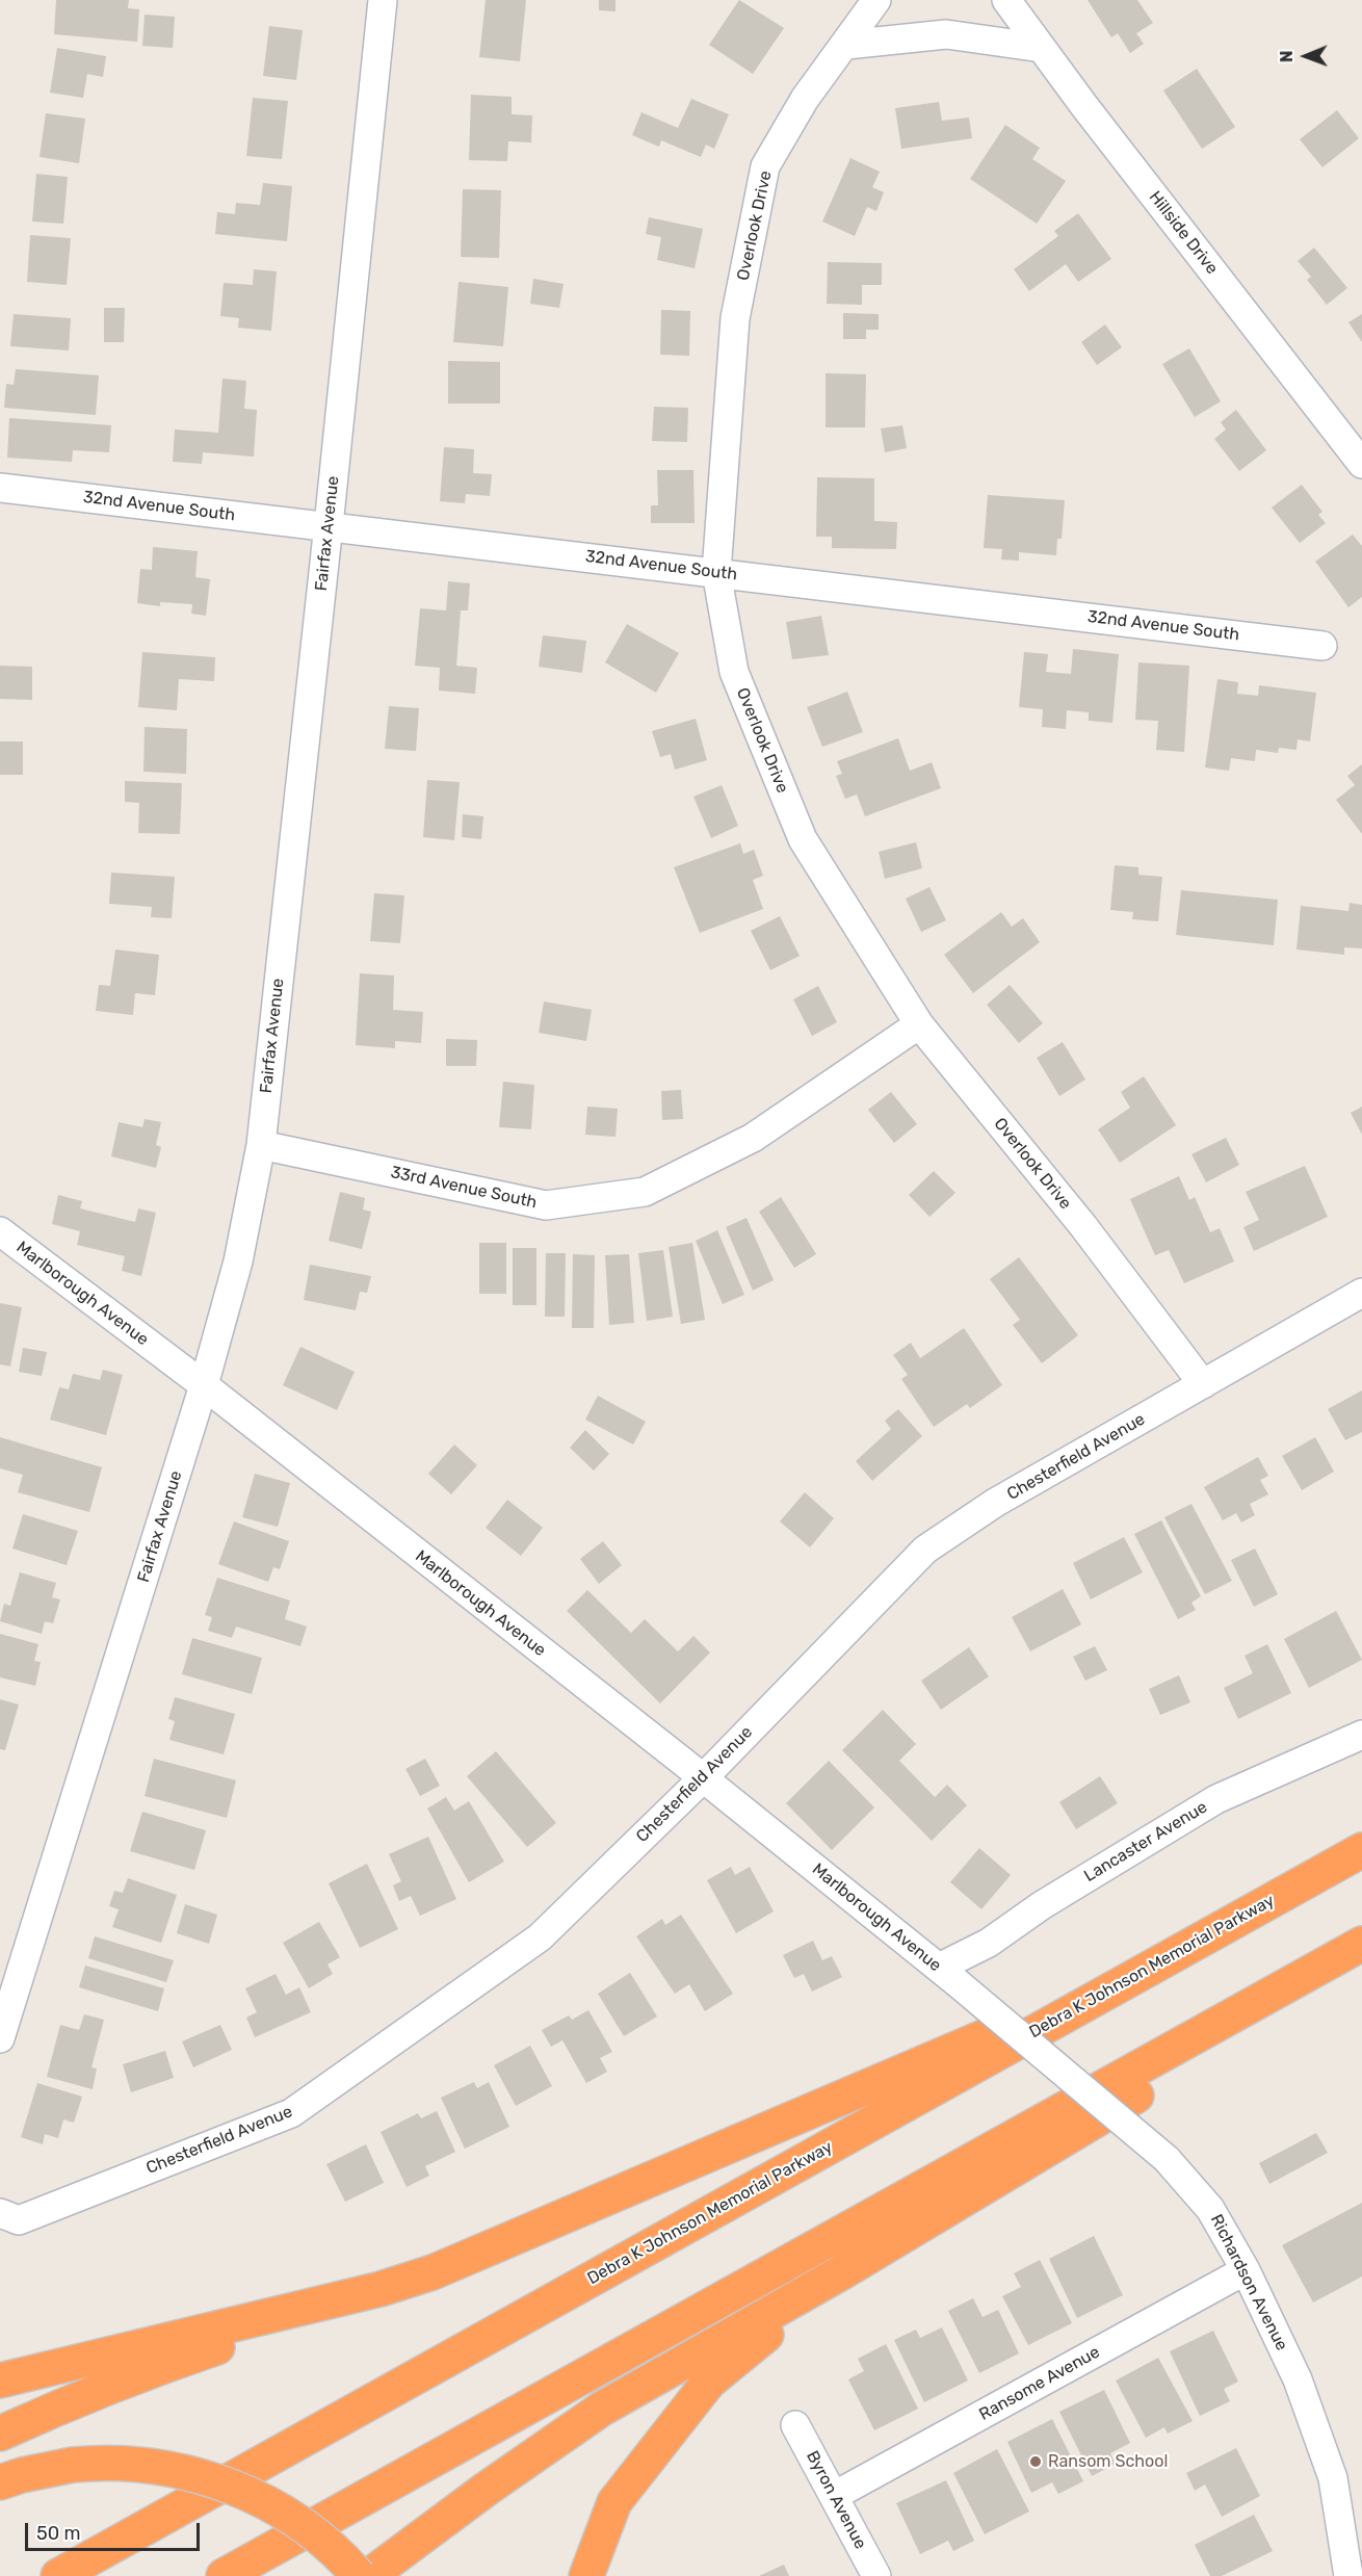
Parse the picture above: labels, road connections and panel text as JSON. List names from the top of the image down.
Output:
{
  "streets": {
    "highway": ["Debra K Johnson Memorial Parkway"],
    "street": [
      "Overlook Drive",
      "Hillside Drive",
      "32nd Avenue South",
      "Fairfax Avenue",
      "33rd Avenue South",
      "Marlborough Avenue",
      "Chesterfield Avenue",
      "Lancaster Avenue",
      "Richardson Avenue",
      "Ransome Avenue",
      "Byron Avenue"
    ]
  },
  "crossings": [
    ["Overlook Drive", "32nd Avenue South"],
    ["Overlook Drive", "33rd Avenue South"],
    ["Overlook Drive", "Chesterfield Avenue"],
    ["32nd Avenue South", "Fairfax Avenue"],
    ["Fairfax Avenue", "33rd Avenue South"],
    ["Fairfax Avenue", "Marlborough Avenue"],
    ["Marlborough Avenue", "Chesterfield Avenue"],
    ["Marlborough Avenue", "Lancaster Avenue"],
    ["Marlborough Avenue", "Richardson Avenue"],
    ["Lancaster Avenue", "Richardson Avenue"],
    ["Richardson Avenue", "Ransome Avenue"],
    ["Ransome Avenue", "Byron Avenue"]
  ],
  "places": ["Ransom School"],
  "scale_bar": "50 m",
  "north": "left"
}
